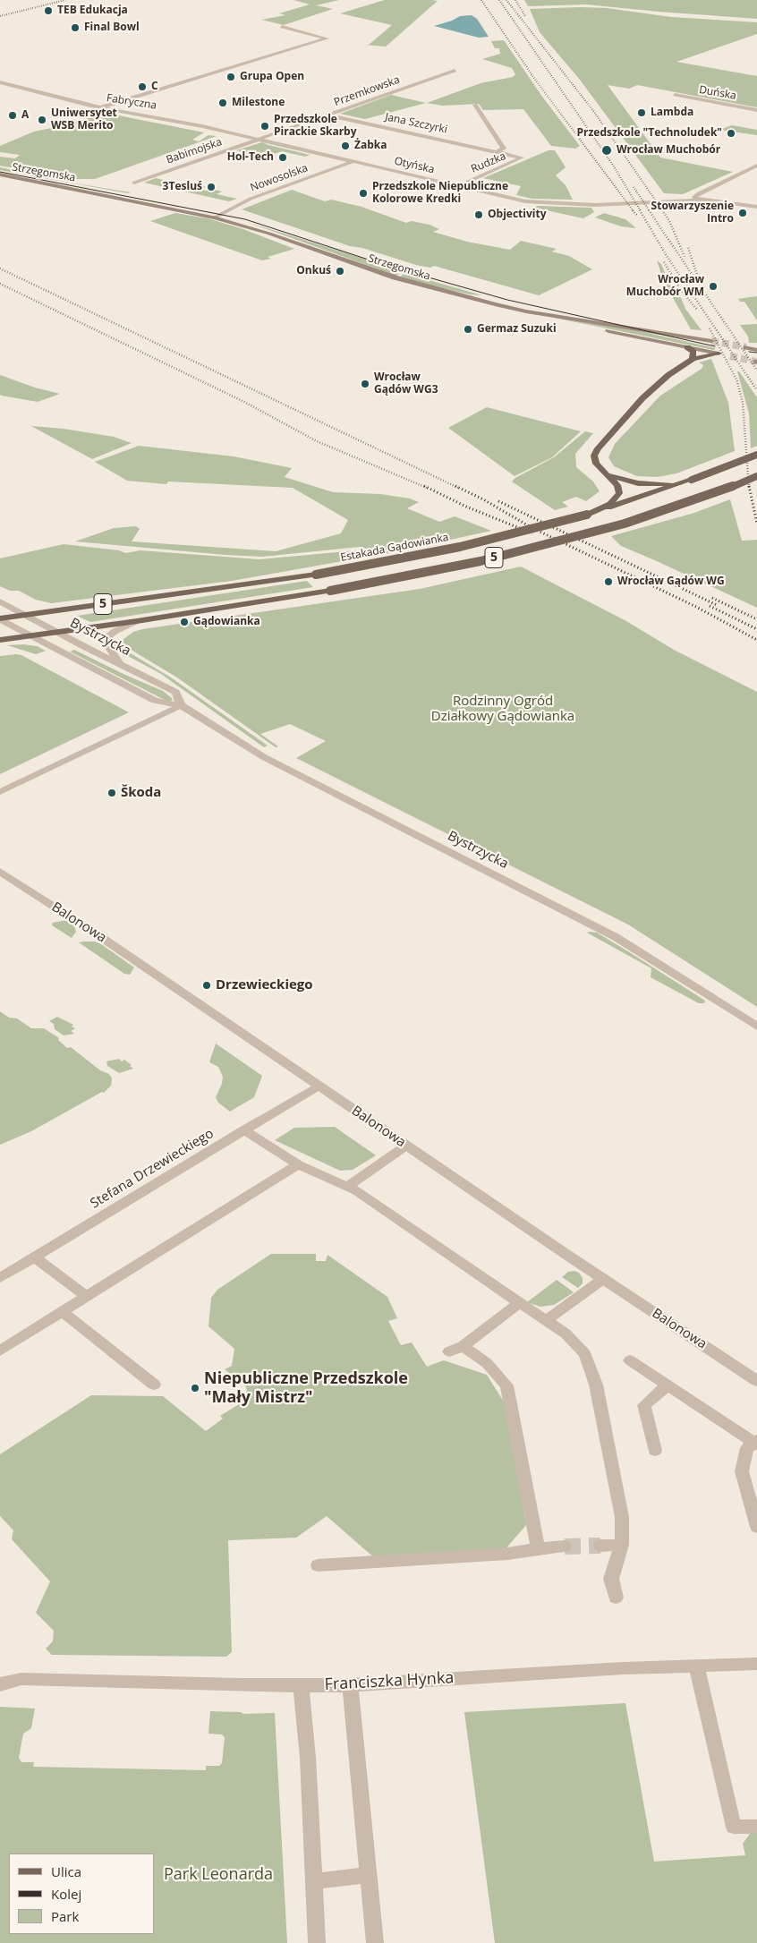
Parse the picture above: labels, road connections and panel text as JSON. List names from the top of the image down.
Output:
{
  "streets": {
    "main road": ["Strzegomska", "Estakada Gądowianka", "5"],
    "street": [
      "Przemkowska",
      "Duńska",
      "Fabryczna",
      "Jana Szczyrki",
      "Babimojska",
      "Rudzka",
      "Otyńska",
      "Nowosolska",
      "Bystrzycka",
      "Balonowa",
      "Stefana Drzewieckiego",
      "Franciszka Hynka"
    ]
  },
  "crossings": [
    ["Przemkowska", "Fabryczna"],
    ["Przemkowska", "Jana Szczyrki"],
    ["Przemkowska", "Babimojska"],
    ["Przemkowska", "Otyńska"],
    ["Fabryczna", "Babimojska"],
    ["Fabryczna", "Otyńska"],
    ["Jana Szczyrki", "Rudzka"],
    ["Babimojska", "Otyńska"],
    ["Rudzka", "Otyńska"],
    ["Otyńska", "Nowosolska"],
    ["Strzegomska", "Nowosolska"],
    ["Estakada Gądowianka", "5"],
    ["Estakada Gądowianka", "Bystrzycka"],
    ["5", "Bystrzycka"],
    ["Balonowa", "Stefana Drzewieckiego"]
  ],
  "parks": ["Rodzinny Ogród Działkowy Gądowianka", "Park Leonarda"],
  "places": [
    "TEB Edukacja",
    "Final Bowl",
    "Grupa Open",
    "C",
    "Milestone",
    "Lambda",
    "A",
    "Uniwersytet WSB Merito",
    "Przedszkole Pirackie Skarby",
    "Przedszkole \"Technoludek\"",
    "Żabka",
    "Wrocław Muchobór",
    "Hol-Tech",
    "3Tesluś",
    "Przedszkole Niepubliczne Kolorowe Kredki",
    "Stowarzyszenie Intro",
    "Objectivity",
    "Onkuś",
    "Wrocław Muchobór WM",
    "Germaz Suzuki",
    "Wrocław Gądów WG3",
    "Wrocław Gądów WG",
    "Gądowianka",
    "Škoda",
    "Drzewieckiego",
    "Niepubliczne Przedszkole \"Mały Mistrz\""
  ],
  "legend": ["Ulica", "Kolej", "Park"]
}
